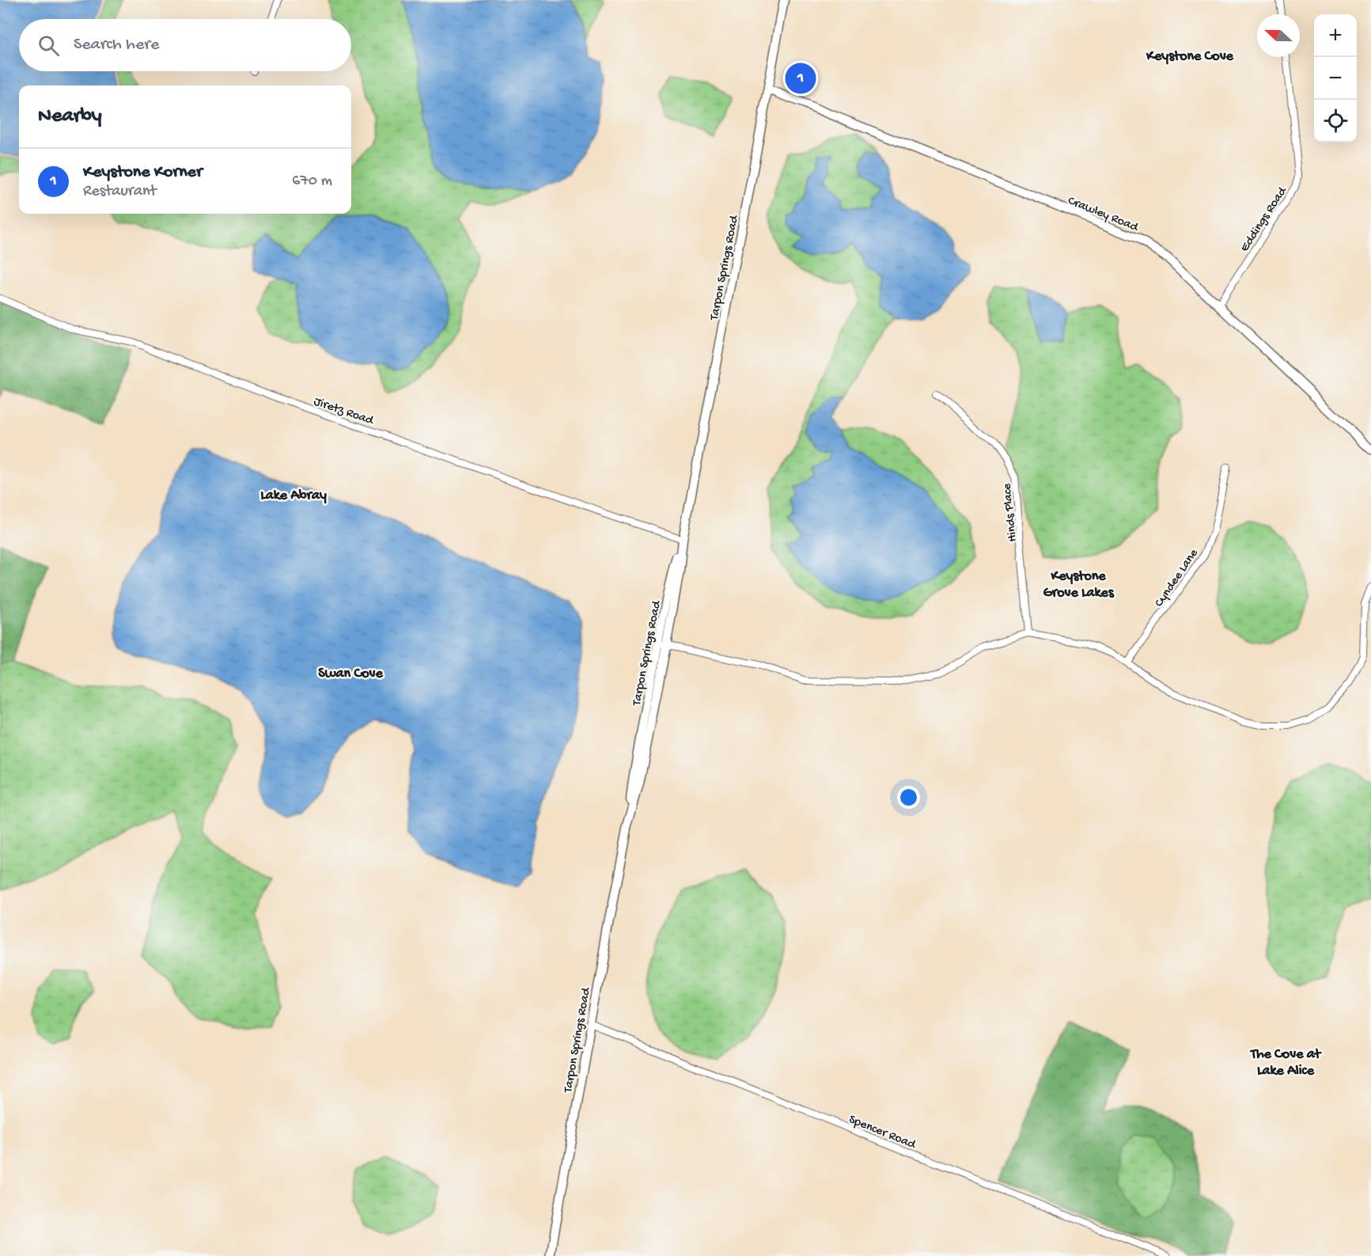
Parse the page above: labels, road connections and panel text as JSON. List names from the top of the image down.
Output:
{
  "streets": {
    "main road": ["Crawley Road", "Tarpon Springs Road"],
    "street": [
      "Eddings Road",
      "Jiretz Road",
      "Hinds Place",
      "Cyndee Lane",
      "Spencer Road"
    ]
  },
  "crossings": [
    ["Crawley Road", "Eddings Road"],
    ["Crawley Road", "Tarpon Springs Road"],
    ["Tarpon Springs Road", "Jiretz Road"],
    ["Tarpon Springs Road", "Spencer Road"]
  ],
  "districts": [
    "Keystone Cove",
    "Lake Abray",
    "Keystone Grove Lakes",
    "Swan Cove",
    "The Cove at Lake Alice"
  ],
  "north": "left",
  "page": {
    "map_buttons": ["+", "−"],
    "search": "Search here",
    "pins": "1",
    "heading": "Nearby",
    "list": [
      {
        "mark": "1",
        "name": "Keystone Korner",
        "note": "Restaurant",
        "value": "670 m"
      }
    ]
  }
}
